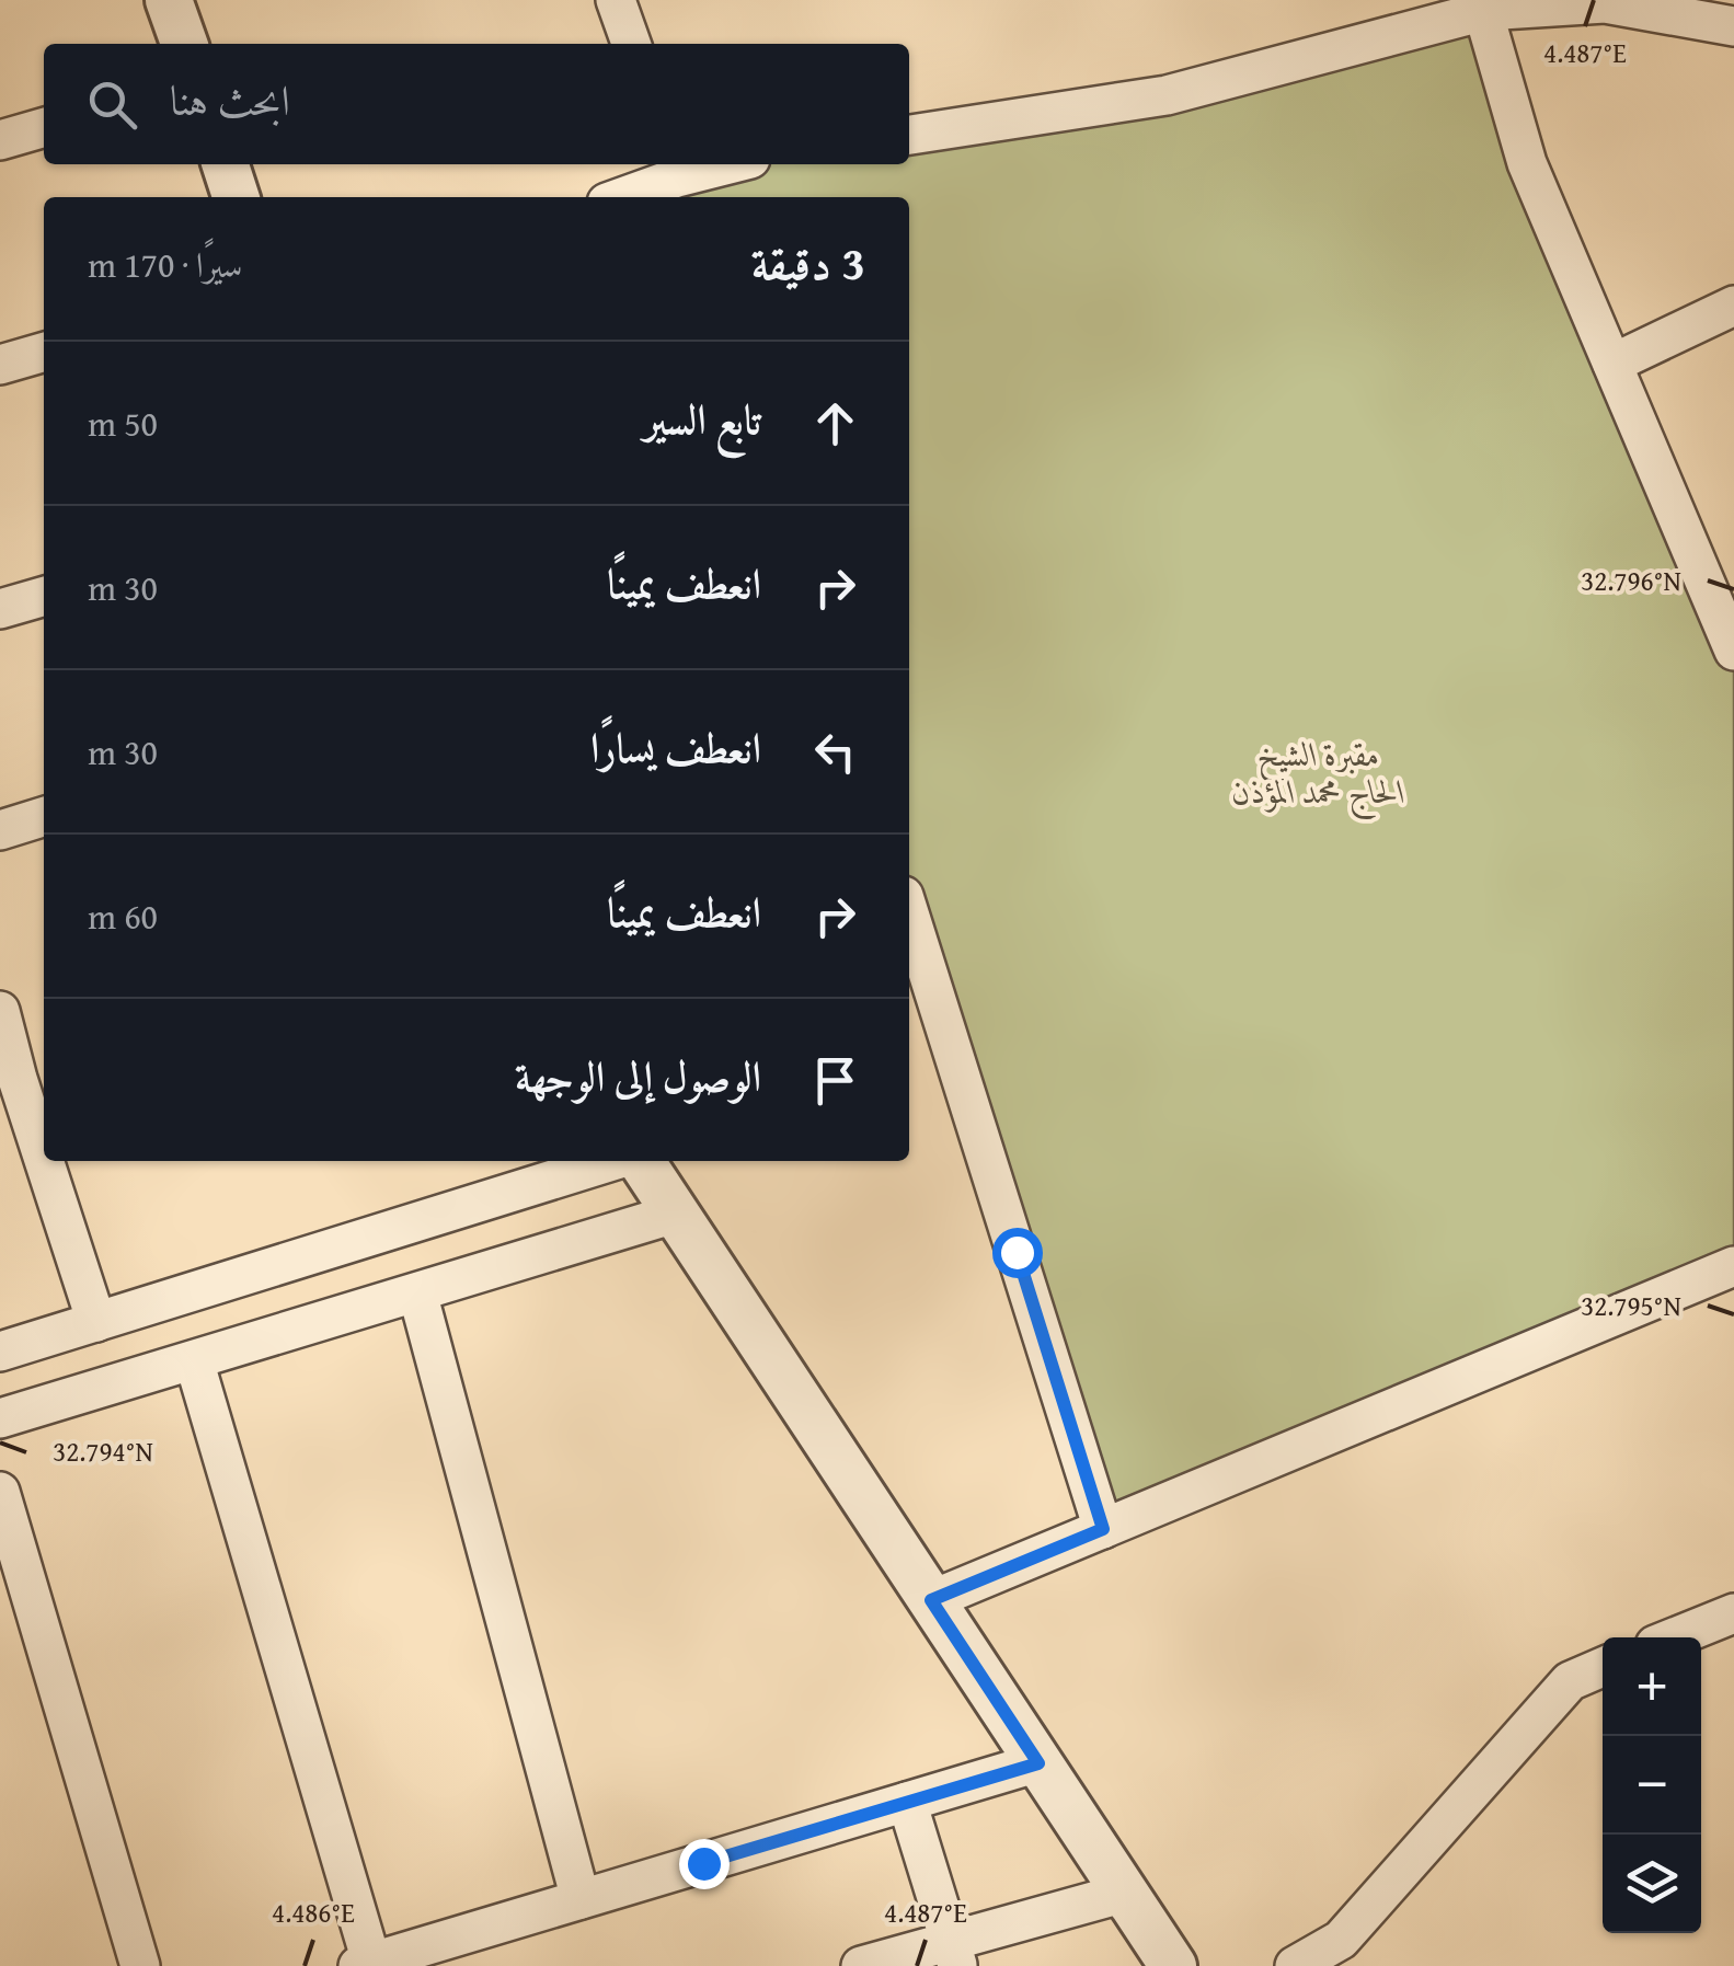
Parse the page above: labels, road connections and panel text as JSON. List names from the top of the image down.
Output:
{
  "parks": ["مقبرة الشيخ الحاج محمد المؤذن"],
  "page": {
    "search": "ابحث هنا",
    "heading": ["3 دقيقة", "سيرًا · 170 m"],
    "list": [
      ["تابع السير", "50 m"],
      ["انعطف يمينًا", "30 m"],
      ["انعطف يسارًا", "30 m"],
      ["انعطف يمينًا", "60 m"],
      "الوصول إلى الوجهة"
    ],
    "map_buttons": ["+", "−"]
  },
  "coordinates": [
    "4.487°E",
    "32.796°N",
    "32.795°N",
    "32.794°N",
    "4.486°E"
  ]
}
